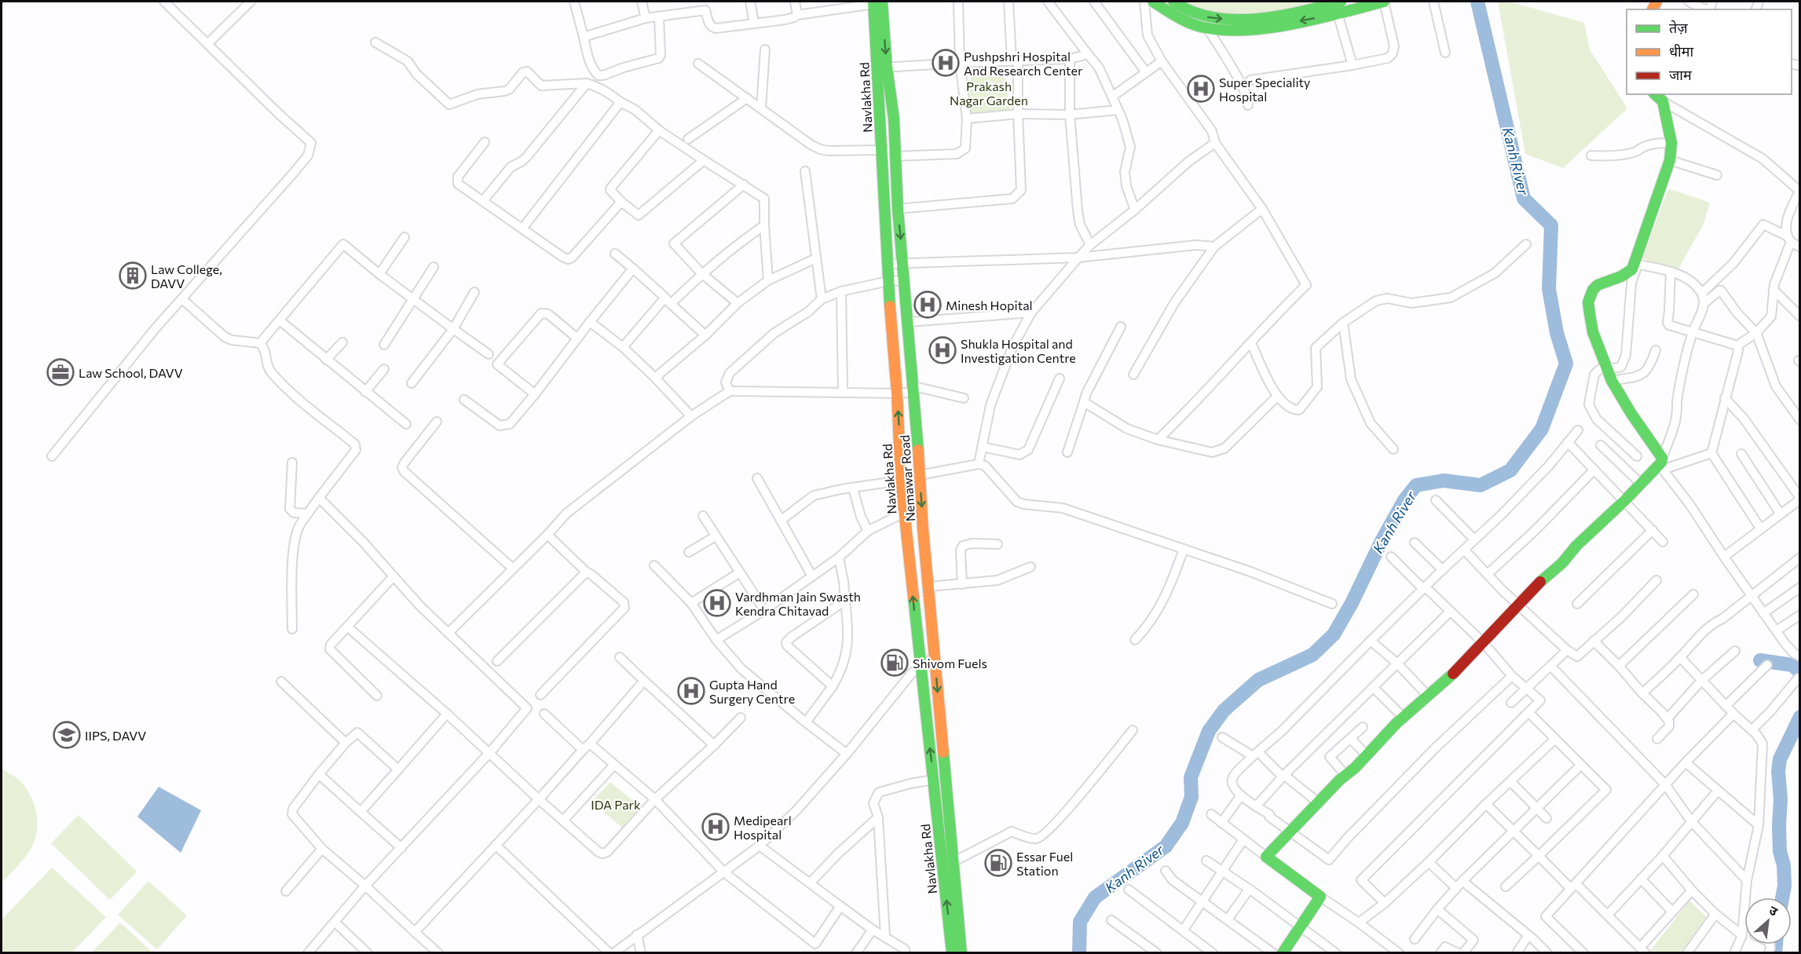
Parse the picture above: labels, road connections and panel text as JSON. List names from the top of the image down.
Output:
{
  "streets": {
    "main road": ["Navlakha Rd", "Nemawar Road"]
  },
  "crossings": [
    ["Navlakha Rd", "Nemawar Road"]
  ],
  "one_way": ["Navlakha Rd", "Nemawar Road"],
  "water": ["Kanh River"],
  "parks": ["Prakash Nagar Garden", "IDA Park"],
  "places": {
    "hospital": [
      "Pushpshri Hospital And Research Center",
      "Super Speciality Hospital",
      "Minesh Hopital",
      "Shukla Hospital and Investigation Centre",
      "Vardhman Jain Swasth Kendra Chitavad",
      "Gupta Hand Surgery Centre",
      "Medipearl Hospital"
    ],
    "building": ["Law College, DAVV"],
    "office": ["Law School, DAVV"],
    "fuel station": ["Shivom Fuels", "Essar Fuel Station"],
    "school or university": ["IIPS, DAVV"]
  },
  "legend": ["तेज़", "धीमा", "जाम"],
  "north": "top right"
}
